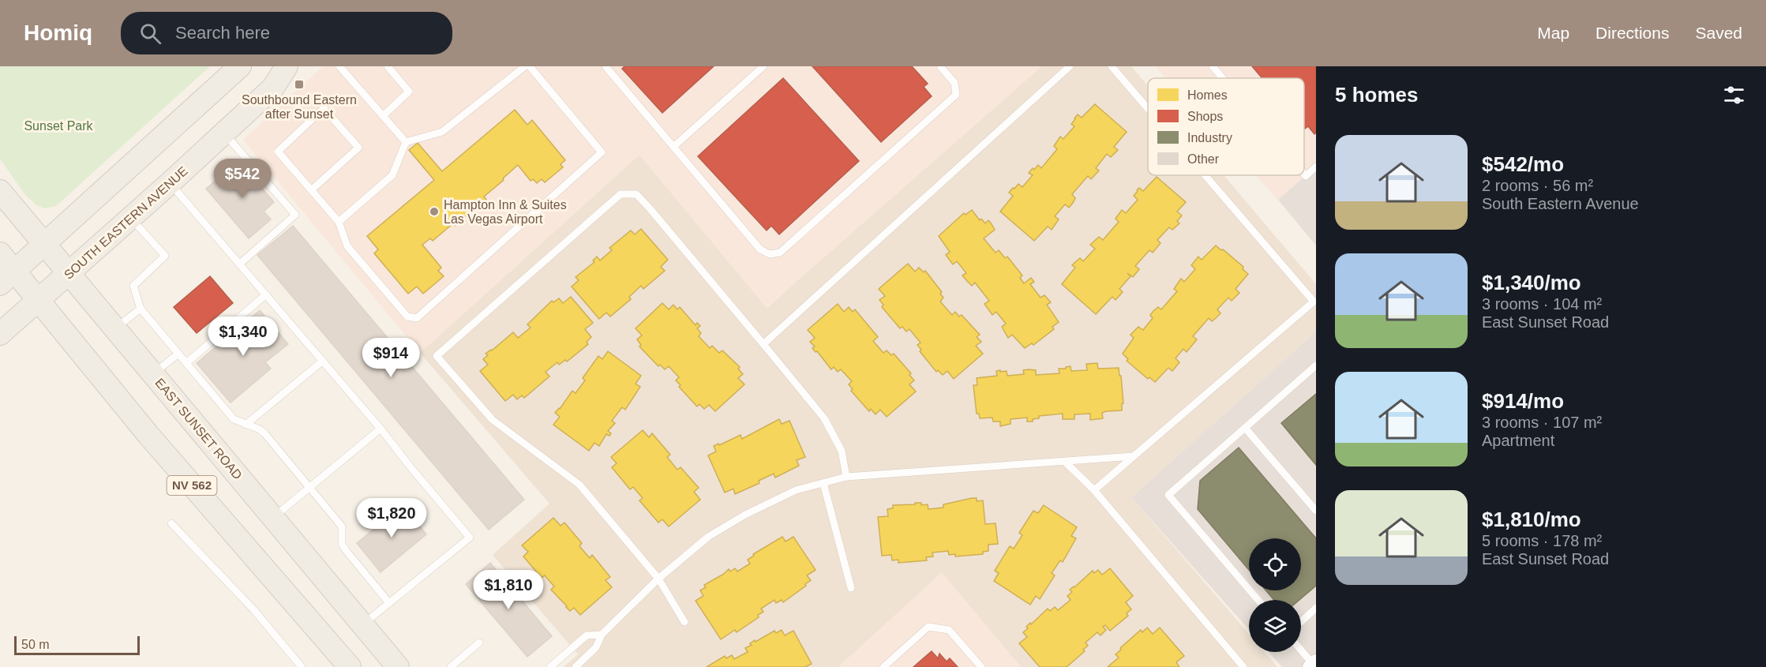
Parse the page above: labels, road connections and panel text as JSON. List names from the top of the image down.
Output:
{
  "streets": {
    "main road": ["SOUTH EASTERN AVENUE", "EAST SUNSET ROAD", "NV 562"]
  },
  "crossings": [
    ["SOUTH EASTERN AVENUE", "EAST SUNSET ROAD"],
    ["SOUTH EASTERN AVENUE", "NV 562"]
  ],
  "parks": ["Sunset Park"],
  "places": {
    "transit": ["Southbound Eastern after Sunset"],
    "other": ["Hampton Inn & Suites Las Vegas Airport"]
  },
  "legend": [
    "Homes",
    "Shops",
    "Industry",
    "Other"
  ],
  "scale_bar": "50 m",
  "page": {
    "header": "Homiq",
    "search": "Search here",
    "nav": ["Map", "Directions", "Saved"],
    "heading": "5 homes",
    "list": [
      {
        "name": "$542/mo",
        "note": "2 rooms · 56 m² · South Eastern Avenue"
      },
      {
        "name": "$1,340/mo",
        "note": "3 rooms · 104 m² · East Sunset Road"
      },
      {
        "name": "$914/mo",
        "note": "3 rooms · 107 m² · Apartment"
      },
      {
        "name": "$1,810/mo",
        "note": "5 rooms · 178 m² · East Sunset Road"
      }
    ],
    "price": [
      "$542",
      "$1,340",
      "$914",
      "$1,820",
      "$1,810"
    ],
    "scale": "50 m"
  }
}
